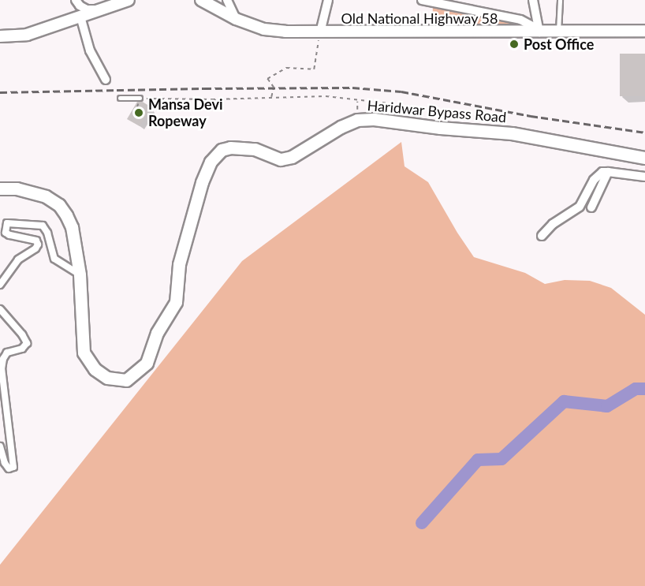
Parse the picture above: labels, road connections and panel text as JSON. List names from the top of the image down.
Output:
{
  "streets": {
    "main road": ["Haridwar Bypass Road"],
    "street": ["Old National Highway 58"]
  },
  "places": ["Post Office", "Mansa Devi Ropeway"]
}
